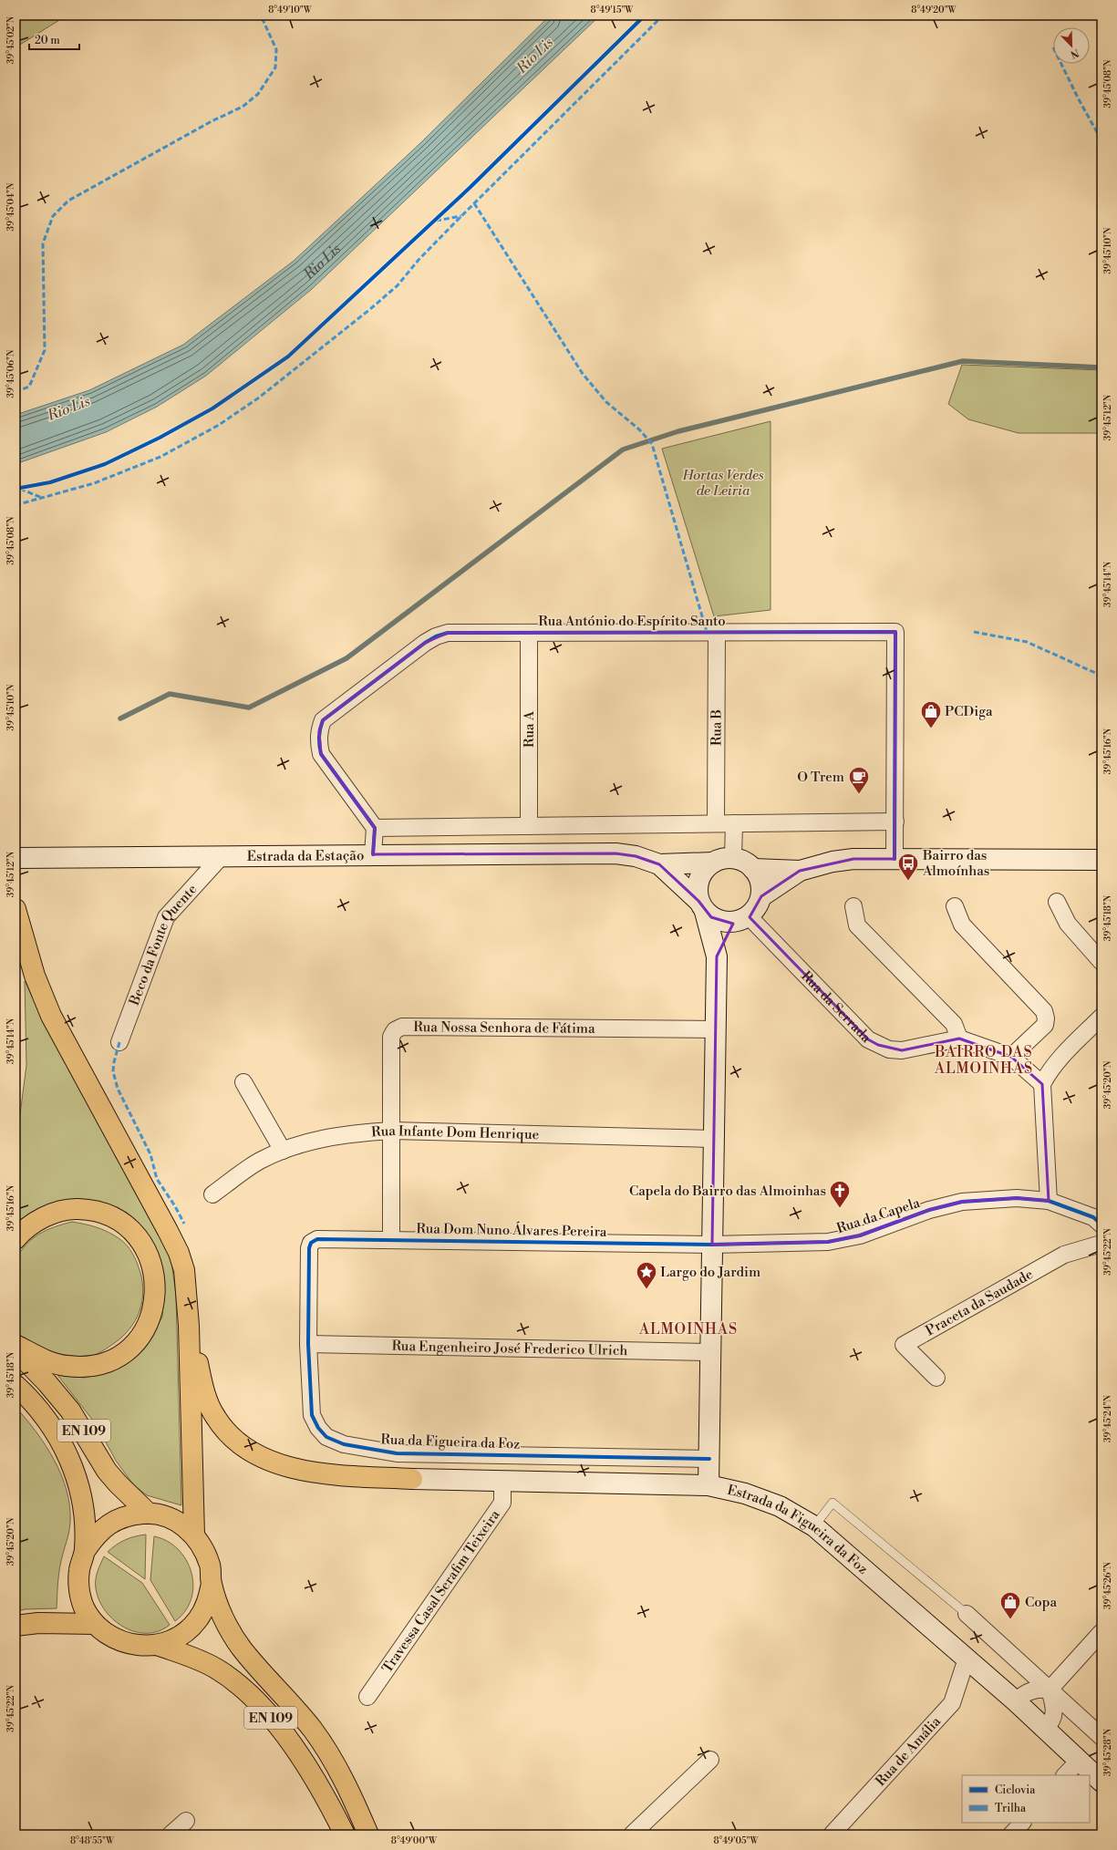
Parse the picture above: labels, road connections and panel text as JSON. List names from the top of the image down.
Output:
{
  "streets": {
    "main road": ["Estrada da Estação", "EN 109", "Estrada da Figueira da Foz"],
    "street": [
      "Rua António do Espírito Santo",
      "Rua B",
      "Rua A",
      "Beco da Fonte Quente",
      "Rua da Serrada",
      "Rua Nossa Senhora de Fátima",
      "Rua Infante Dom Henrique",
      "Rua da Capela",
      "Rua Dom Nuno Álvares Pereira",
      "Praceta da Saudade",
      "Rua Engenheiro José Frederico Ulrich",
      "Rua da Figueira da Foz",
      "Travessa Casal Serafim Teixeira",
      "Rua de Amália"
    ]
  },
  "crossings": [
    ["Rua António do Espírito Santo", "Rua B"],
    ["Rua António do Espírito Santo", "Rua A"],
    ["Estrada da Estação", "Beco da Fonte Quente"],
    ["Estrada da Estação", "Rua da Serrada"],
    ["Rua Nossa Senhora de Fátima", "Rua Infante Dom Henrique"],
    ["Rua Nossa Senhora de Fátima", "Rua Dom Nuno Álvares Pereira"],
    ["Rua da Capela", "Rua Dom Nuno Álvares Pereira"],
    ["Rua Dom Nuno Álvares Pereira", "Rua da Figueira da Foz"],
    ["Rua Engenheiro José Frederico Ulrich", "Rua da Figueira da Foz"],
    ["Estrada da Figueira da Foz", "Travessa Casal Serafim Teixeira"],
    ["Estrada da Figueira da Foz", "Rua de Amália"]
  ],
  "districts": ["BAIRRO DAS ALMOINHAS", "ALMOINHAS"],
  "water": ["Rio Lis"],
  "parks": ["Hortas Verdes de Leiria"],
  "places": {
    "shop": ["PCDiga", "Copa"],
    "cafe": ["O Trem"],
    "bus stop": ["Bairro das Almoínhas"],
    "church": ["Capela do Bairro das Almoinhas"],
    "place": ["Largo do Jardim"]
  },
  "legend": ["Ciclovia", "Trilha"],
  "scale_bar": "20 m",
  "north": "bottom right",
  "coordinates": [
    "8°49'10\"W",
    "8°49'15\"W",
    "8°49'20\"W",
    "39°45'02\"N",
    "39°45'08\"N",
    "39°45'04\"N",
    "39°45'10\"N",
    "39°45'06\"N",
    "39°45'12\"N",
    "39°45'14\"N",
    "39°45'16\"N",
    "39°45'18\"N",
    "39°45'20\"N",
    "39°45'22\"N",
    "39°45'24\"N",
    "39°45'26\"N",
    "39°45'28\"N",
    "8°48'55\"W",
    "8°49'00\"W",
    "8°49'05\"W"
  ]
}
